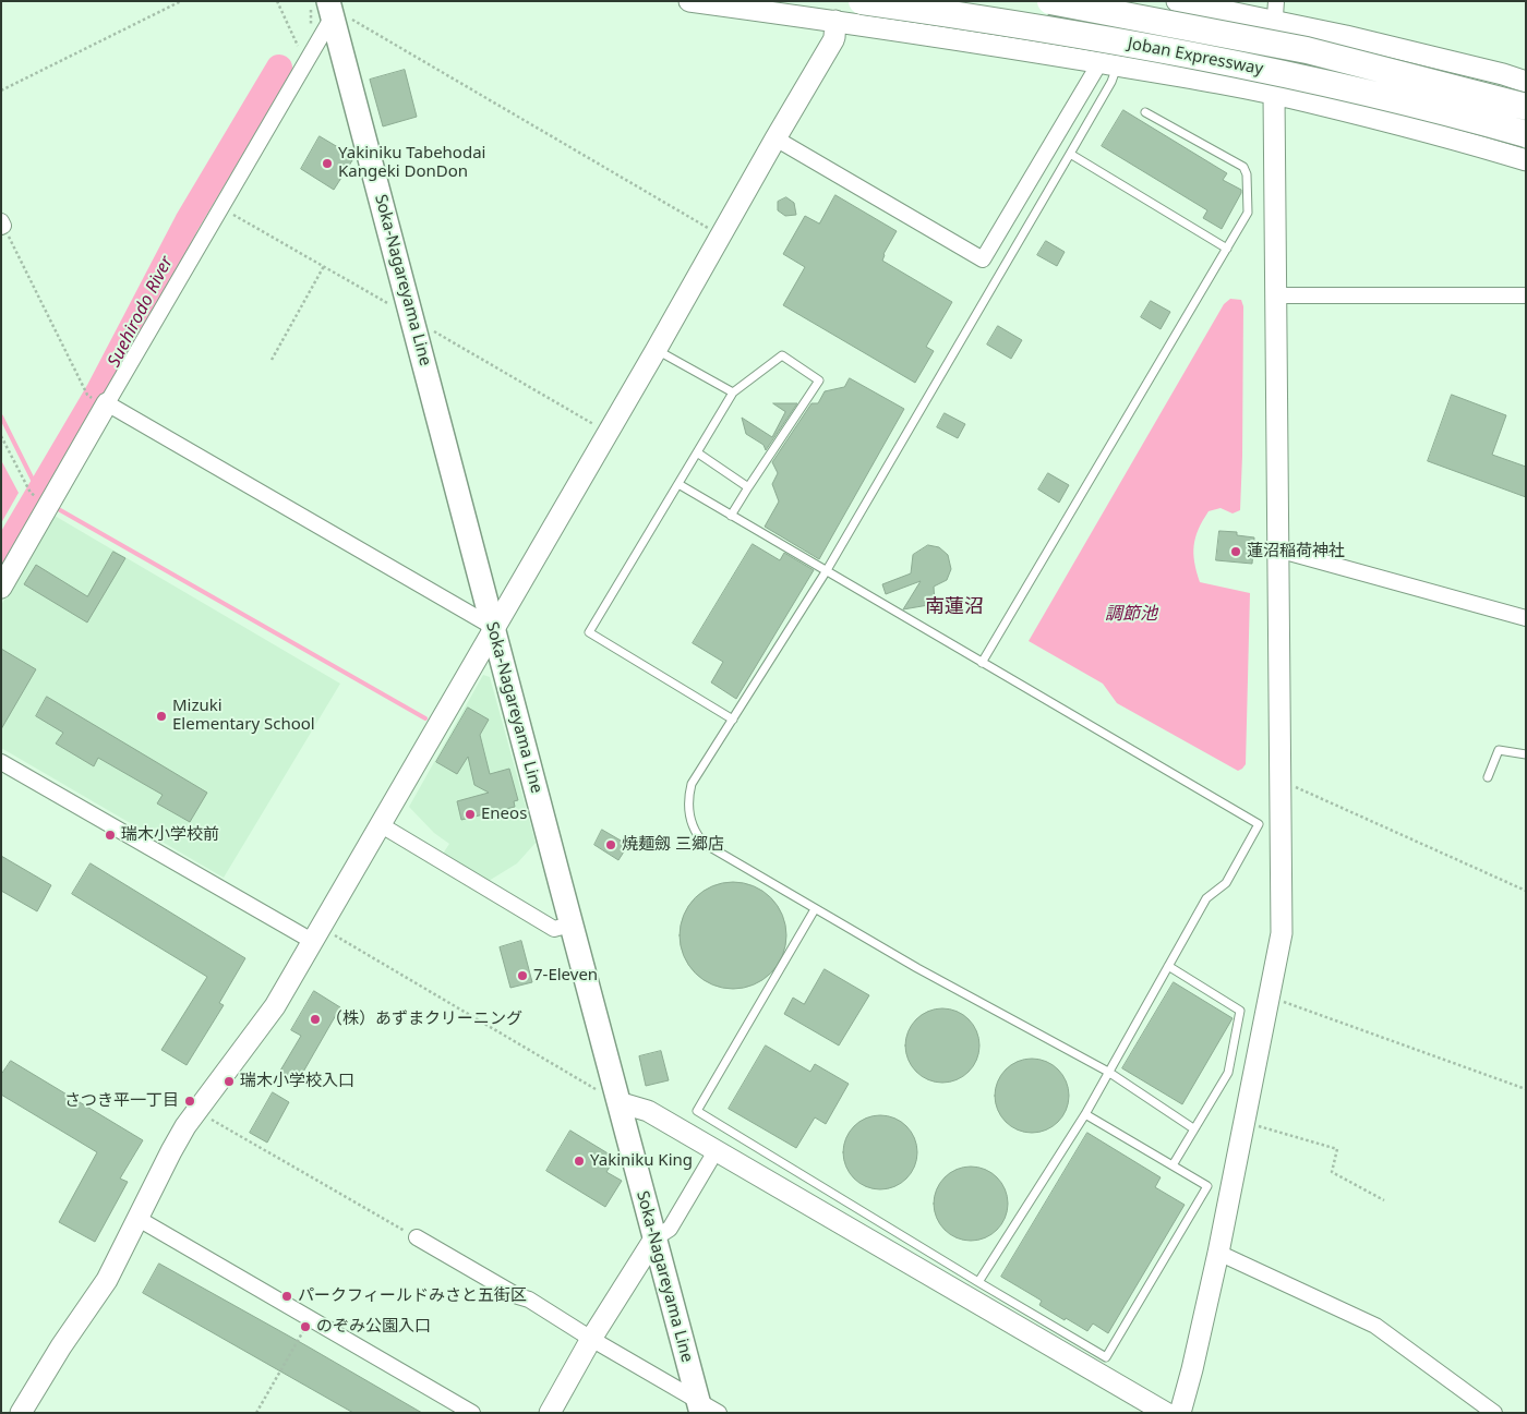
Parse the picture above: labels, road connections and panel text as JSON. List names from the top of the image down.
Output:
{
  "streets": {
    "highway": ["Joban Expressway"],
    "main road": ["Soka-Nagareyama Line"]
  },
  "districts": ["南蓮沼"],
  "water": ["Suehirodo River", "調節池"],
  "places": [
    "Yakiniku Tabehodai Kangeki DonDon",
    "蓮沼稲荷神社",
    "Mizuki Elementary School",
    "Eneos",
    "瑞木小学校前",
    "焼麺劔 三郷店",
    "7-Eleven",
    "（株）あずまクリーニング",
    "瑞木小学校入口",
    "さつき平一丁目",
    "Yakiniku King",
    "パークフィールドみさと五街区",
    "のぞみ公園入口"
  ]
}
